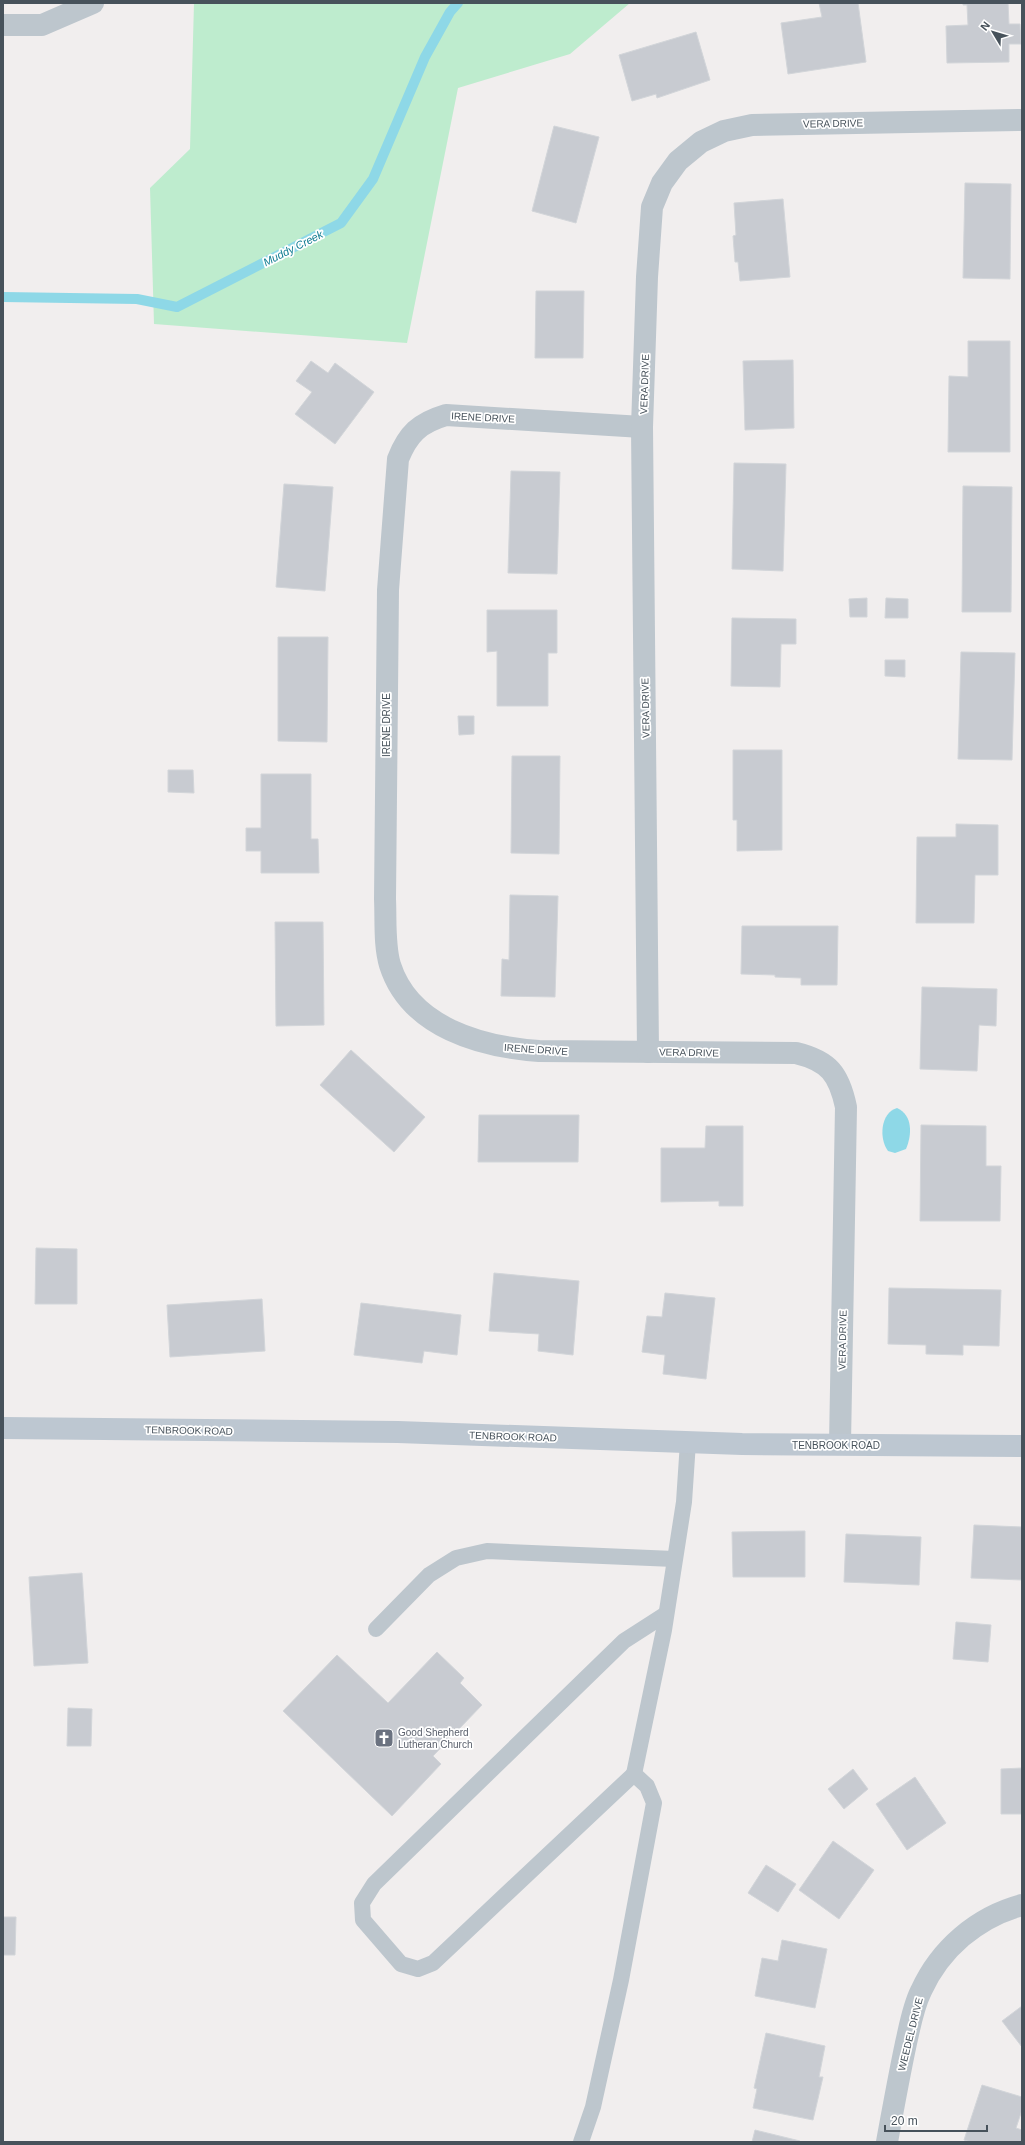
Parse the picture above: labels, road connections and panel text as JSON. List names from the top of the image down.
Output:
{
  "streets": {
    "street": [
      "VERA DRIVE",
      "IRENE DRIVE",
      "TENBROOK ROAD",
      "WEEDEL DRIVE"
    ]
  },
  "crossings": [
    ["VERA DRIVE", "IRENE DRIVE"],
    ["VERA DRIVE", "TENBROOK ROAD"]
  ],
  "water": ["Muddy Creek"],
  "places": {
    "church": ["Good Shepherd Lutheran Church"]
  },
  "scale_bar": "20 m",
  "north": "top left"
}
